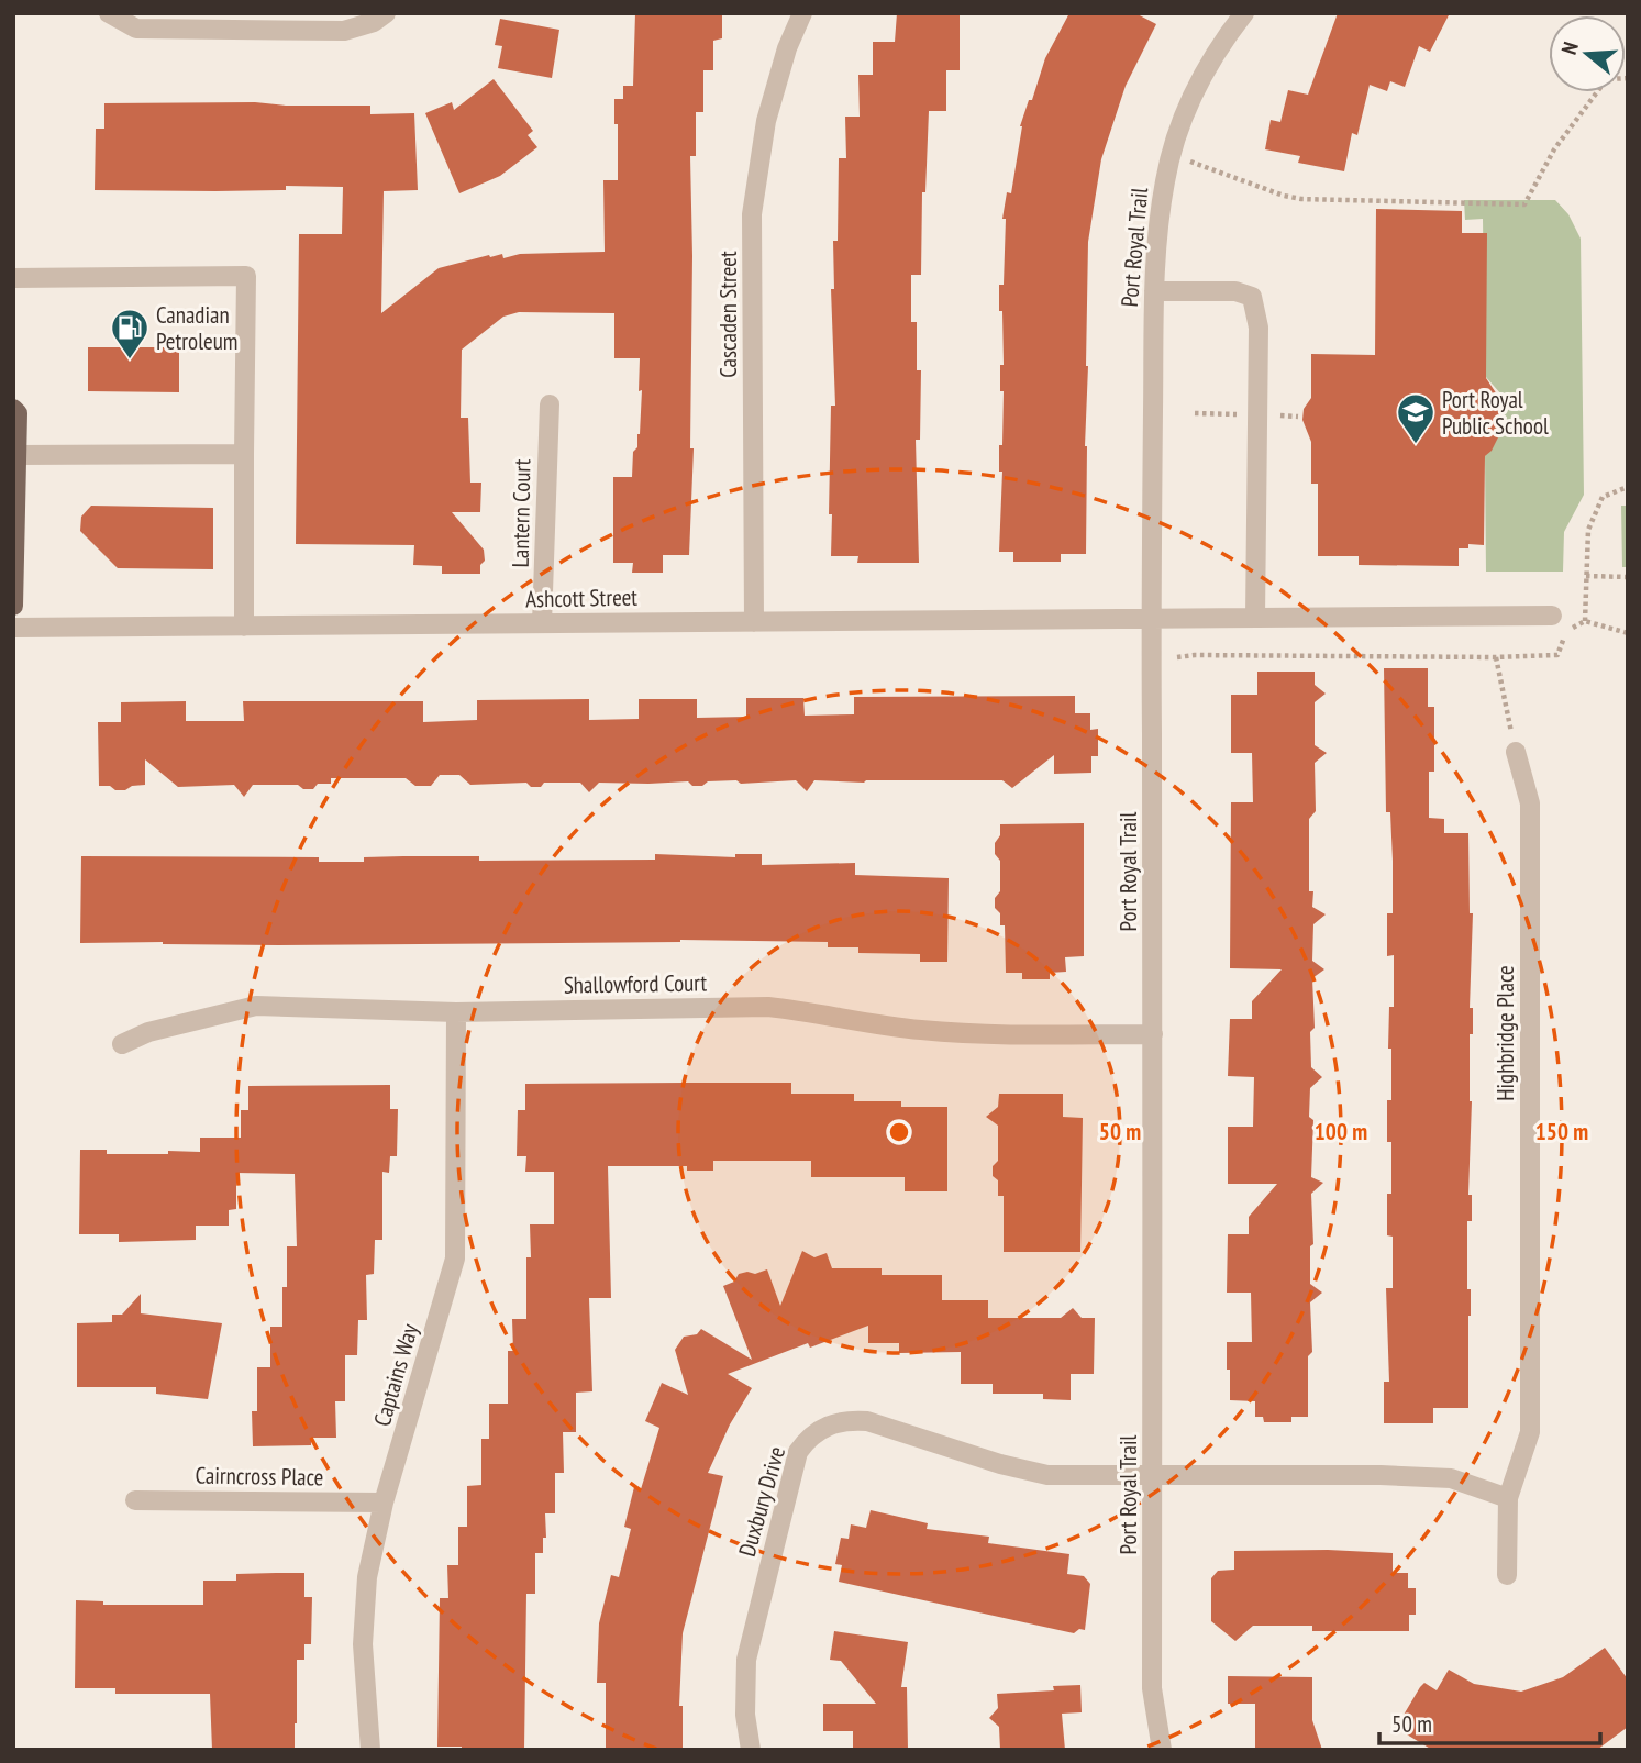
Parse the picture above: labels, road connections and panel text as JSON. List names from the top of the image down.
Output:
{
  "streets": {
    "street": [
      "Port Royal Trail",
      "Cascaden Street",
      "Lantern Court",
      "Ashcott Street",
      "Shallowford Court",
      "Highbridge Place",
      "Captains Way",
      "Cairncross Place",
      "Duxbury Drive"
    ]
  },
  "crossings": [
    ["Port Royal Trail", "Ashcott Street"],
    ["Port Royal Trail", "Shallowford Court"],
    ["Port Royal Trail", "Duxbury Drive"],
    ["Cascaden Street", "Ashcott Street"],
    ["Lantern Court", "Ashcott Street"],
    ["Shallowford Court", "Captains Way"],
    ["Captains Way", "Cairncross Place"]
  ],
  "places": {
    "fuel station": ["Canadian Petroleum"],
    "school or university": ["Port Royal Public School"]
  },
  "scale_bar": "50 m",
  "north": "left",
  "rings": ["50 m", "100 m", "150 m"]
}
